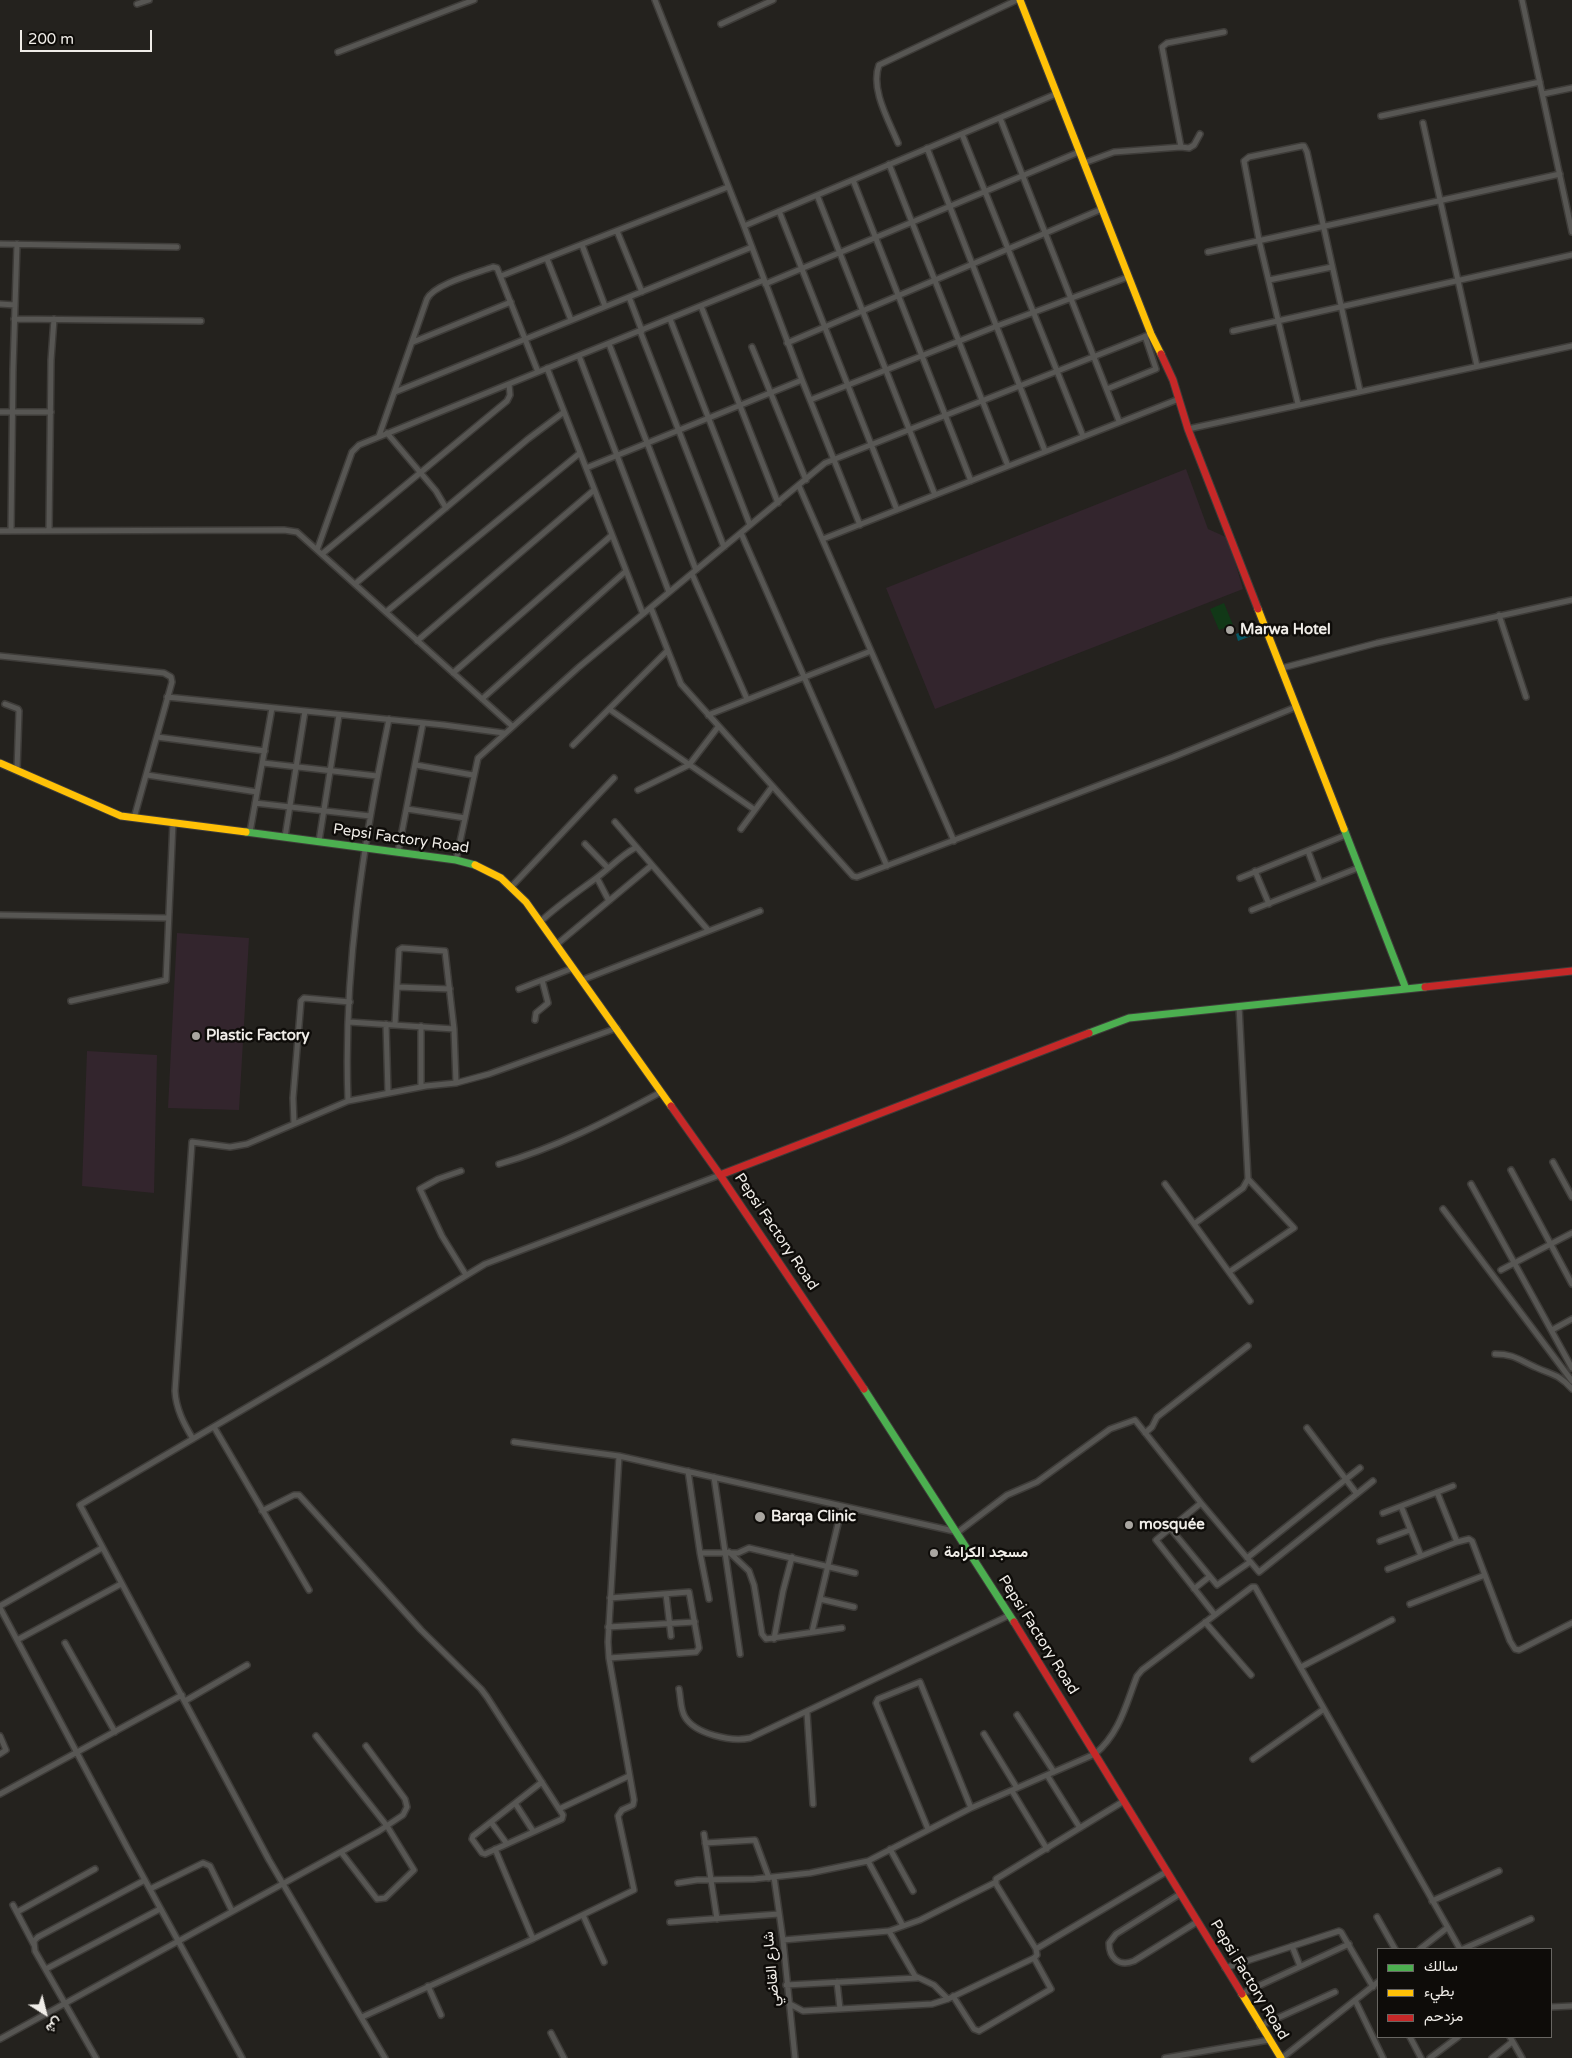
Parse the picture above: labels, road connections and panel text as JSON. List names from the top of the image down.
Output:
{
  "streets": {
    "street": ["Pepsi Factory Road", "شارع القاضي"]
  },
  "places": [
    "Marwa Hotel",
    "Plastic Factory",
    "Barqa Clinic",
    "mosquée",
    "مسجد الكرامة"
  ],
  "legend": ["سالك", "بطيء", "مزدحم"],
  "scale_bar": "200 m",
  "north": "bottom right"
}
